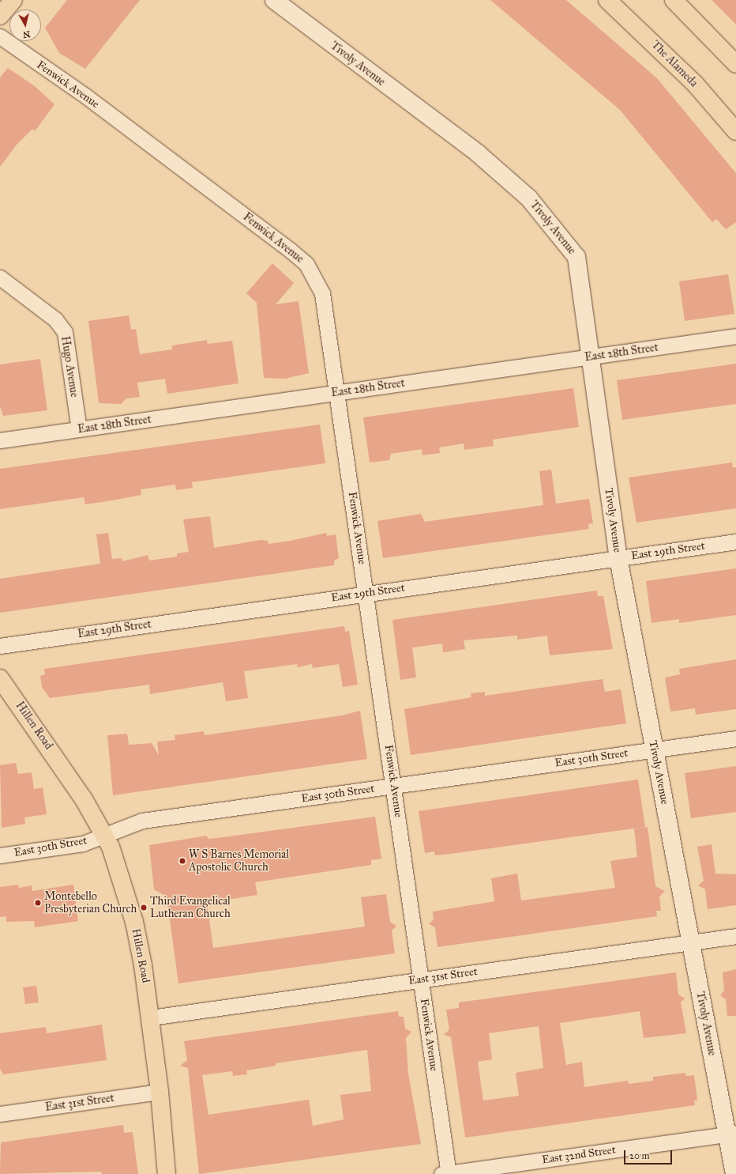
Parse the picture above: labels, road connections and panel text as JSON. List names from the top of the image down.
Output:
{
  "streets": {
    "main road": ["The Alameda", "Hillen Road"],
    "street": [
      "Tivoly Avenue",
      "Fenwick Avenue",
      "East 28th Street",
      "Hugo Avenue",
      "East 29th Street",
      "East 30th Street",
      "East 31st Street",
      "East 32nd Street"
    ]
  },
  "crossings": [
    ["Tivoly Avenue", "East 28th Street"],
    ["Tivoly Avenue", "East 29th Street"],
    ["Tivoly Avenue", "East 30th Street"],
    ["Tivoly Avenue", "East 31st Street"],
    ["Tivoly Avenue", "East 32nd Street"],
    ["Fenwick Avenue", "East 28th Street"],
    ["Fenwick Avenue", "East 29th Street"],
    ["Fenwick Avenue", "East 30th Street"],
    ["Fenwick Avenue", "East 31st Street"],
    ["Fenwick Avenue", "East 32nd Street"],
    ["East 28th Street", "Hugo Avenue"],
    ["Hillen Road", "East 30th Street"],
    ["Hillen Road", "East 31st Street"]
  ],
  "places": ["W S Barnes Memorial Apostolic Church", "Montebello Presbyterian Church", "Third Evangelical Lutheran Church"],
  "scale_bar": "20 m",
  "north": "bottom"
}
